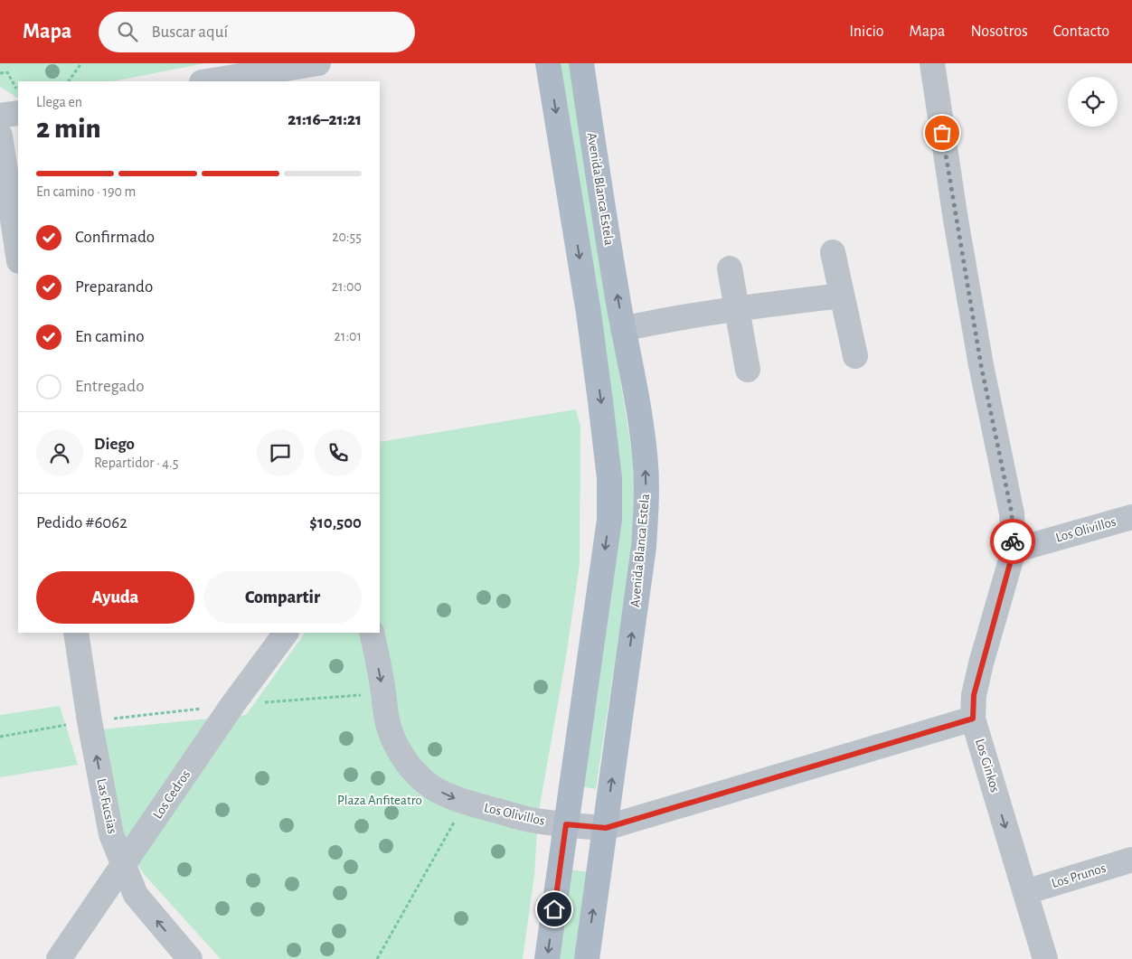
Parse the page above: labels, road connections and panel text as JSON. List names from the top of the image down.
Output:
{
  "streets": {
    "main road": ["Avenida Blanca Estela"],
    "street": [
      "Los Olivillos",
      "Los Ginkos",
      "Los Cedros",
      "Las Fucsias",
      "Los Prunos"
    ]
  },
  "crossings": [
    ["Avenida Blanca Estela", "Los Olivillos"],
    ["Los Olivillos", "Los Ginkos"],
    ["Los Ginkos", "Los Prunos"],
    ["Los Cedros", "Las Fucsias"]
  ],
  "one_way": ["Las Fucsias"],
  "parks": ["Plaza Anfiteatro"],
  "page": {
    "header": "Mapa",
    "search": "Buscar aquí",
    "nav": [
      "Inicio",
      "Mapa",
      "Nosotros",
      "Contacto"
    ],
    "heading": ["2 min", "Llega en", "21:16–21:21"],
    "panel": [
      "Diego",
      "Repartidor · 4.5",
      "Pedido #6062",
      "$10,500"
    ],
    "bar": "En camino · 190 m",
    "list": [
      ["Confirmado", "20:55"],
      ["Preparando", "21:00"],
      ["En camino", "21:01"],
      "Entregado"
    ],
    "buttons": ["Ayuda", "Compartir"]
  }
}
